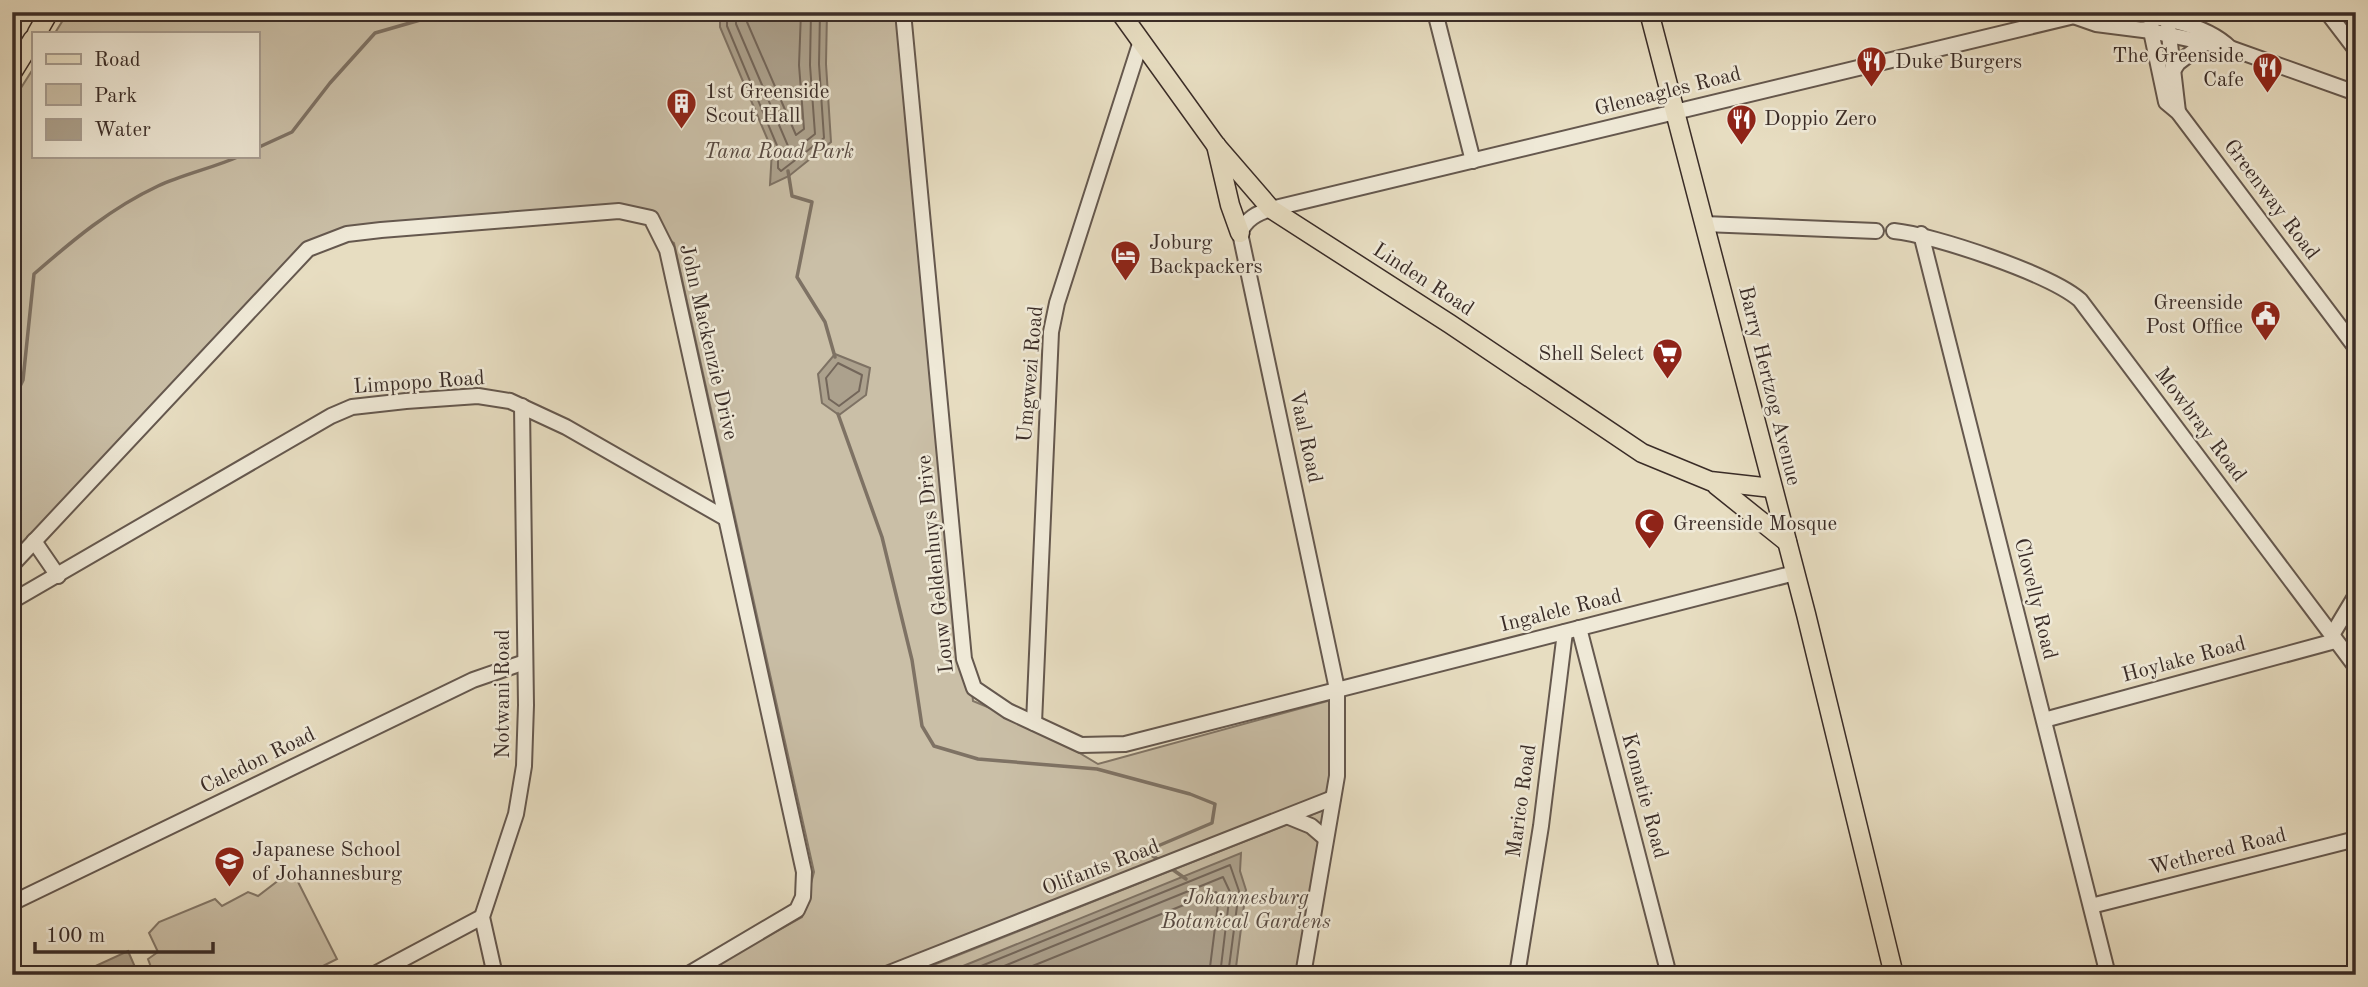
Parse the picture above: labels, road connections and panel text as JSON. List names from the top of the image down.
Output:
{
  "streets": {
    "main road": ["Linden Road", "Barry Hertzog Avenue"],
    "street": [
      "Gleneagles Road",
      "Greenway Road",
      "John Mackenzie Drive",
      "Umgwezi Road",
      "Limpopo Road",
      "Mowbray Road",
      "Vaal Road",
      "Louw Geldenhuys Drive",
      "Clovelly Road",
      "Ingalele Road",
      "Hoylake Road",
      "Notwani Road",
      "Caledon Road",
      "Komatie Road",
      "Marico Road",
      "Wethered Road",
      "Olifants Road"
    ]
  },
  "crossings": [
    ["Gleneagles Road", "Greenway Road"],
    ["Gleneagles Road", "Linden Road"],
    ["Gleneagles Road", "Barry Hertzog Avenue"],
    ["Linden Road", "Umgwezi Road"],
    ["Linden Road", "Barry Hertzog Avenue"],
    ["John Mackenzie Drive", "Limpopo Road"],
    ["Umgwezi Road", "Louw Geldenhuys Drive"],
    ["Limpopo Road", "Notwani Road"],
    ["Barry Hertzog Avenue", "Ingalele Road"],
    ["Mowbray Road", "Clovelly Road"],
    ["Mowbray Road", "Hoylake Road"],
    ["Vaal Road", "Louw Geldenhuys Drive"],
    ["Vaal Road", "Ingalele Road"],
    ["Louw Geldenhuys Drive", "Ingalele Road"],
    ["Clovelly Road", "Hoylake Road"],
    ["Clovelly Road", "Wethered Road"],
    ["Ingalele Road", "Komatie Road"],
    ["Ingalele Road", "Marico Road"],
    ["Notwani Road", "Caledon Road"],
    ["Komatie Road", "Marico Road"]
  ],
  "parks": ["Tana Road Park", "Johannesburg Botanical Gardens"],
  "places": {
    "restaurant": ["Duke Burgers", "The Greenside Cafe", "Doppio Zero"],
    "building": ["1st Greenside Scout Hall"],
    "hotel": ["Joburg Backpackers"],
    "public building": ["Greenside Post Office"],
    "supermarket": ["Shell Select"],
    "mosque": ["Greenside Mosque"],
    "school or university": ["Japanese School of Johannesburg"]
  },
  "legend": ["Road", "Park", "Water"],
  "scale_bar": "100 m"
}
